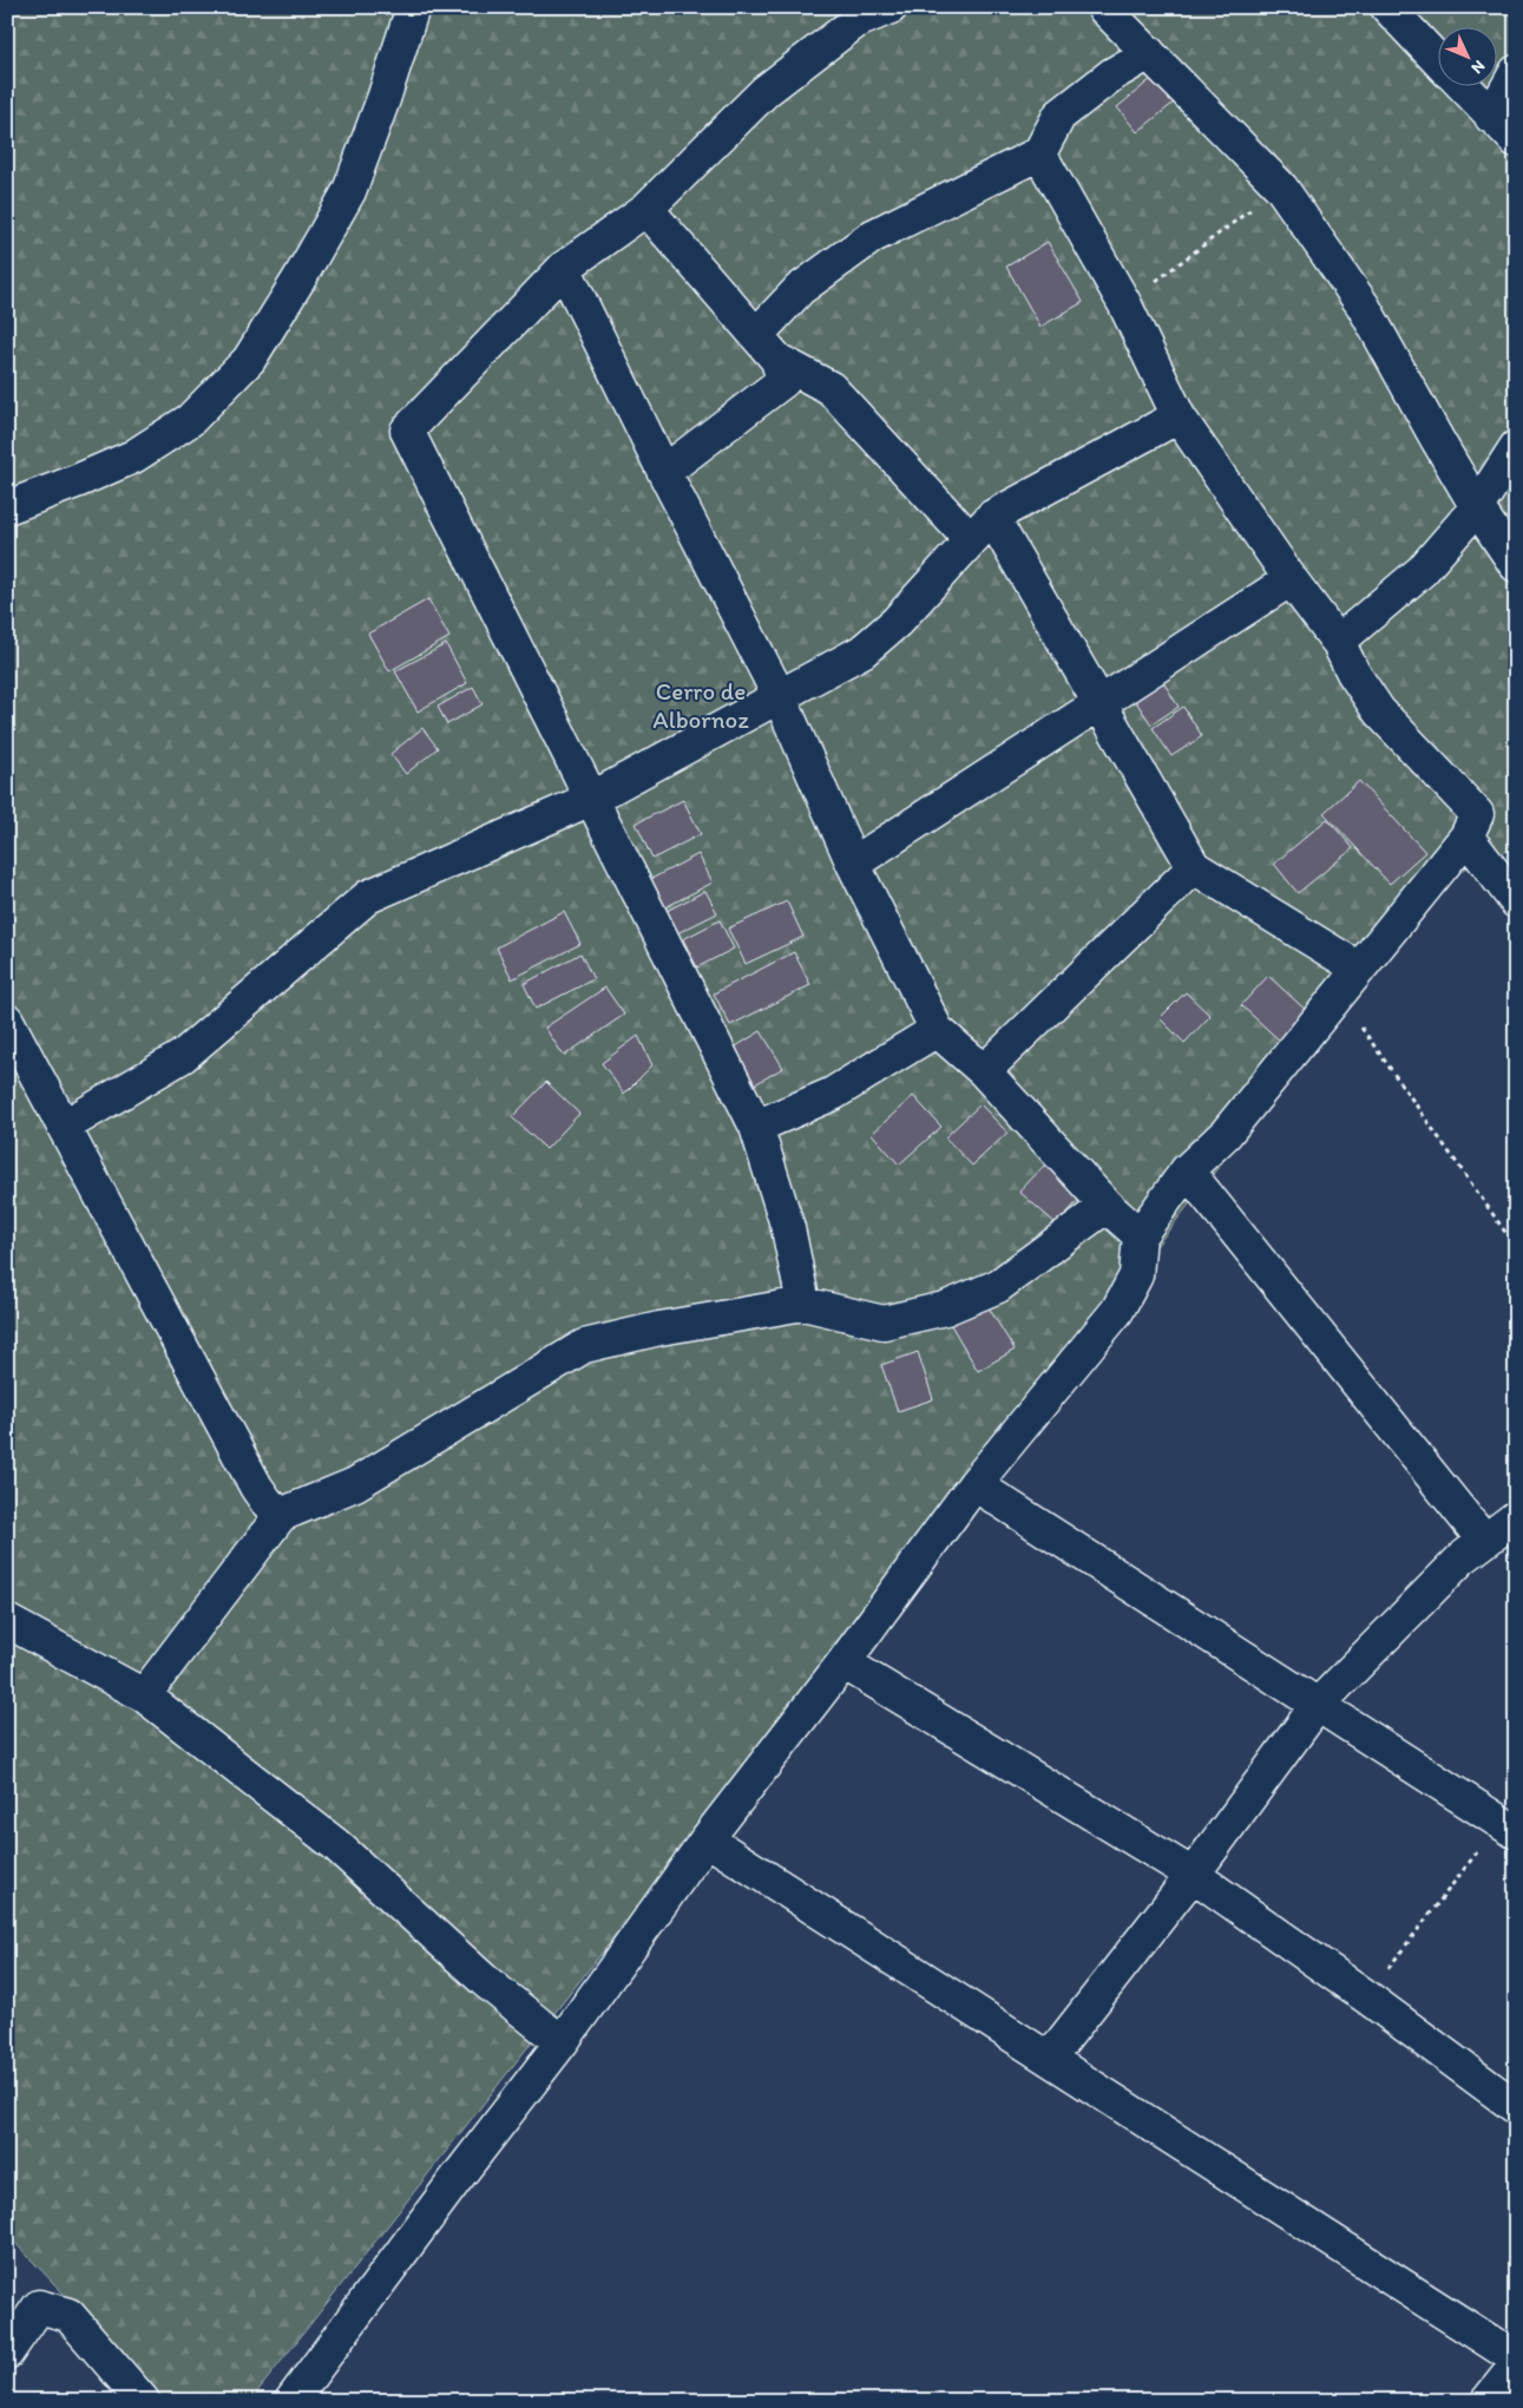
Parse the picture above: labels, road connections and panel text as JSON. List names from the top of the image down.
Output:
{
  "parks": ["Cerro de Albornoz"],
  "north": "bottom right"
}
